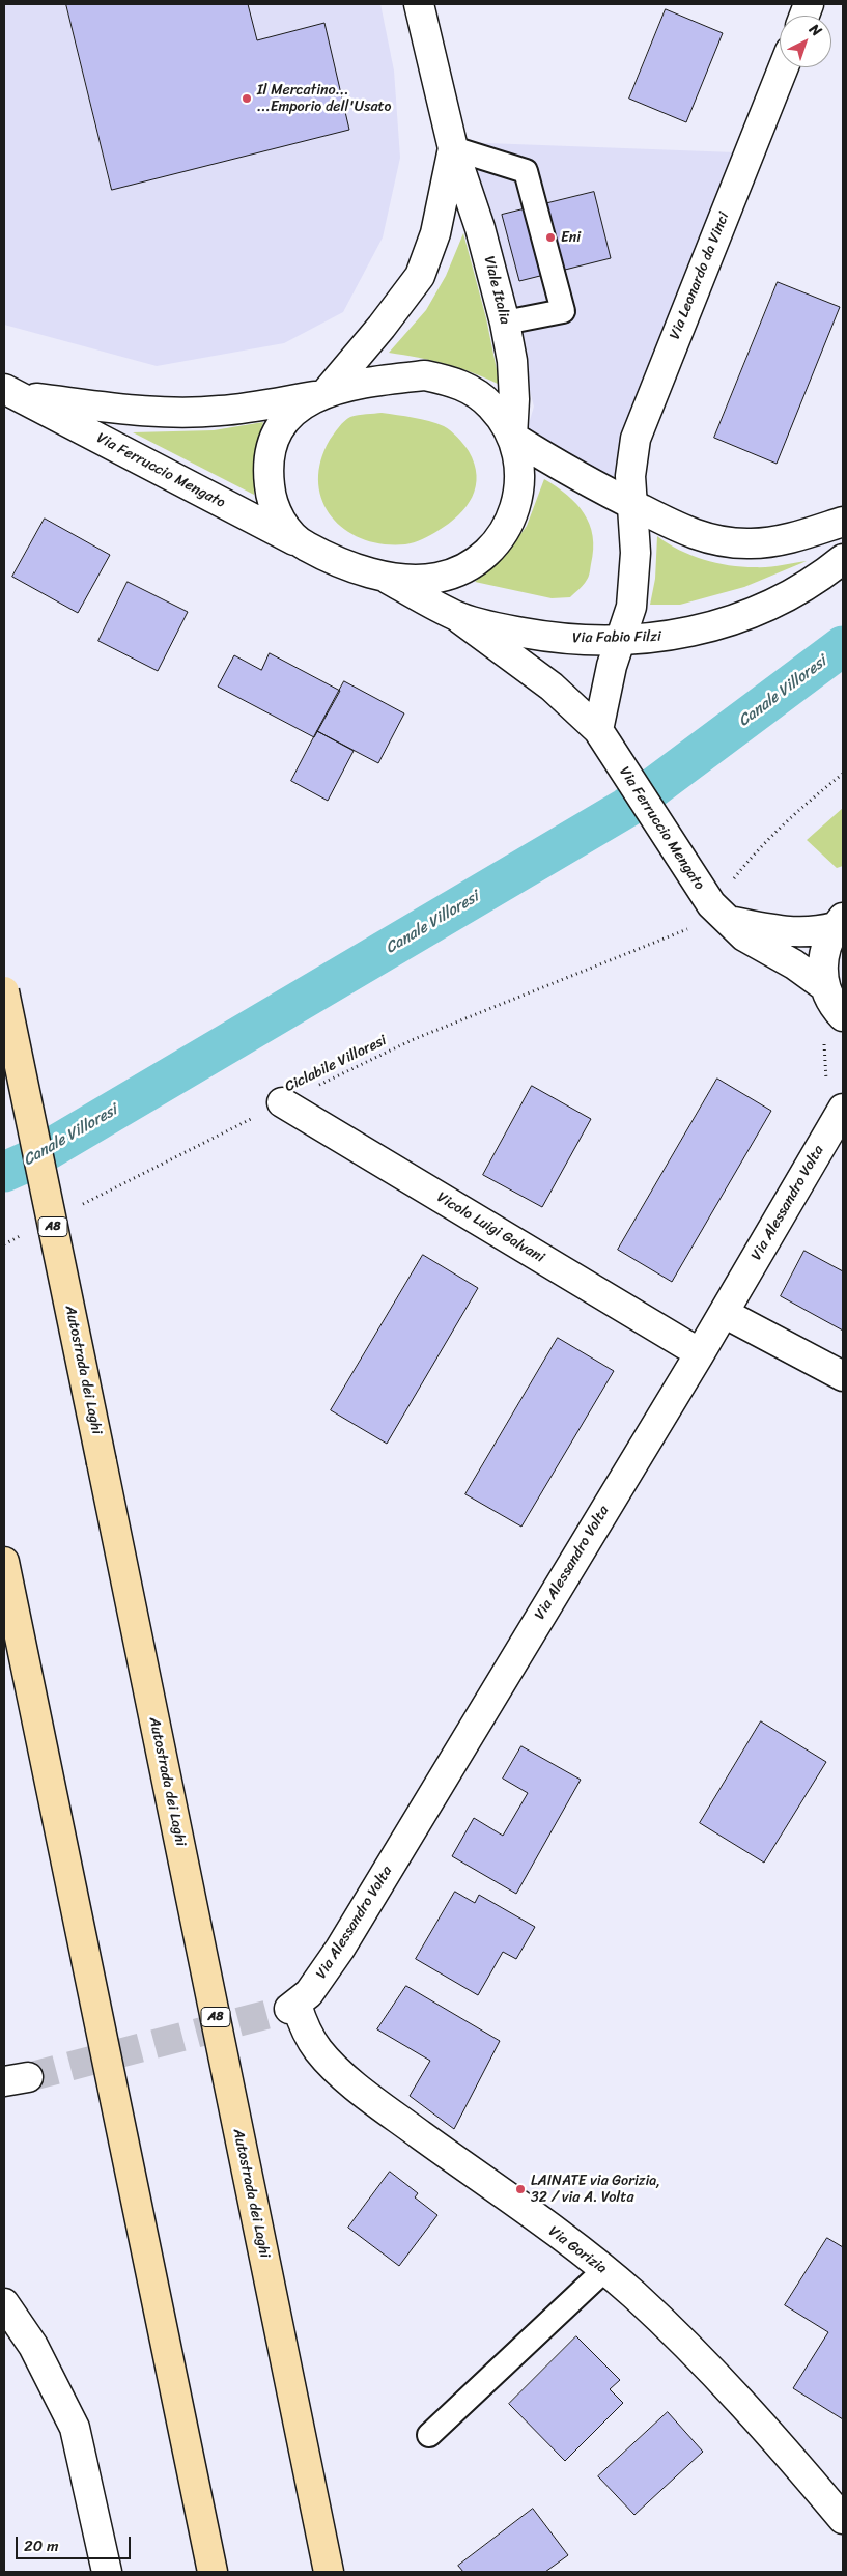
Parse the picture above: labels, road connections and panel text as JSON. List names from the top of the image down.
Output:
{
  "streets": {
    "highway": ["A8", "Autostrada dei Laghi"],
    "street": [
      "Via Leonardo da Vinci",
      "Viale Italia",
      "Via Ferruccio Mengato",
      "Via Fabio Filzi",
      "Via Alessandro Volta",
      "Vicolo Luigi Galvani",
      "Via Gorizia"
    ],
    "path": ["Ciclabile Villoresi"]
  },
  "crossings": [
    ["Viale Italia", "Via Ferruccio Mengato"],
    ["Via Ferruccio Mengato", "Via Fabio Filzi"],
    ["Ciclabile Villoresi", "Vicolo Luigi Galvani"],
    ["Via Alessandro Volta", "Vicolo Luigi Galvani"],
    ["Via Alessandro Volta", "Via Gorizia"]
  ],
  "water": ["Canale Villoresi"],
  "places": ["Il Mercatino... ...Emporio dell'Usato", "Eni", "LAINATE via Gorizia, 32 / via A. Volta"],
  "scale_bar": "20 m",
  "north": "top right"
}
